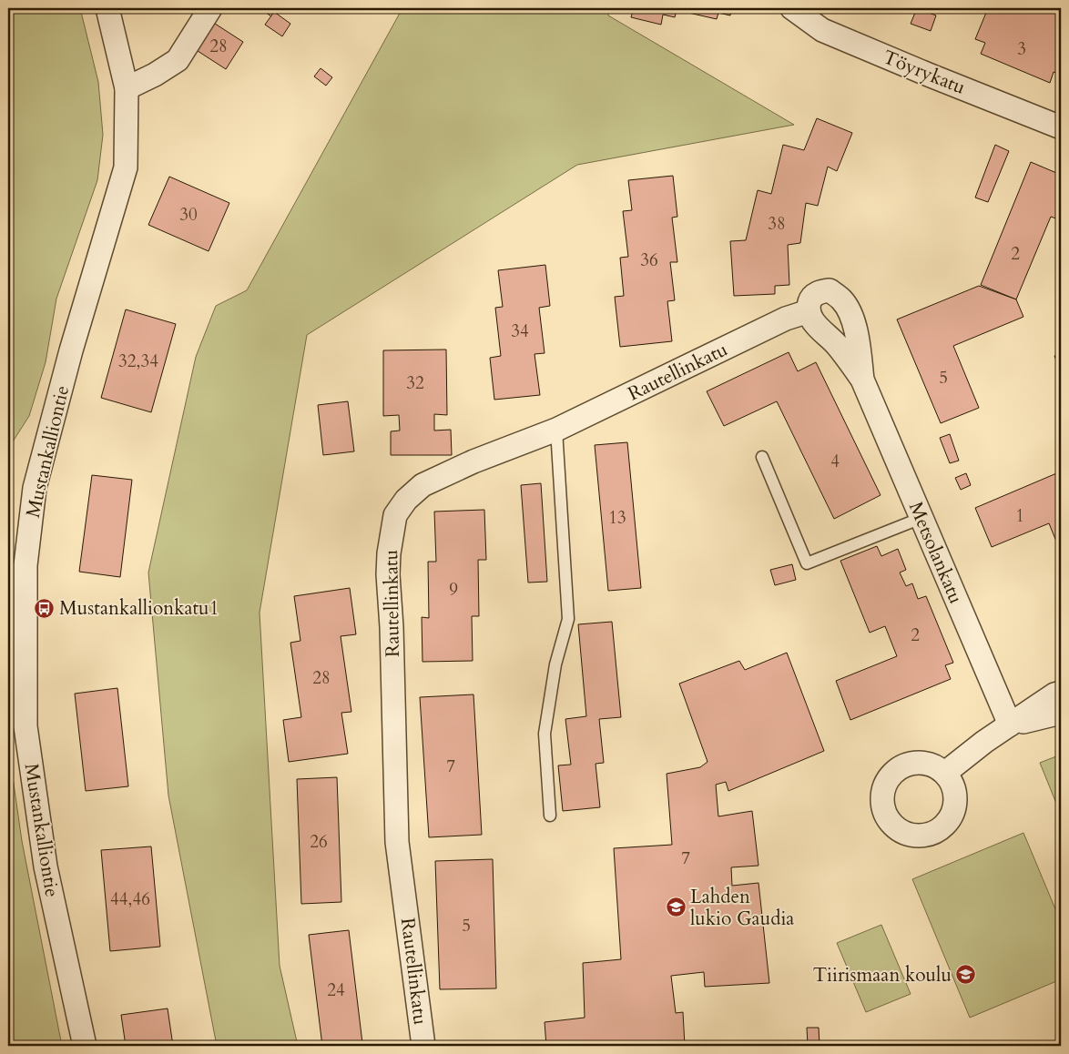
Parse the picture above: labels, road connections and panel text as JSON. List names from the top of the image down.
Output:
{
  "streets": {
    "street": [
      "Töyrykatu",
      "Rautellinkatu",
      "Mustankalliontie",
      "Metsolankatu"
    ]
  },
  "crossings": [
    ["Rautellinkatu", "Metsolankatu"]
  ],
  "places": {
    "bus stop": ["Mustankallionkatu1"],
    "school or university": ["Lahden lukio Gaudia", "Tiirismaan koulu"]
  },
  "house_numbers": [
    "28",
    "3",
    "30",
    "38",
    "2",
    "36",
    "34",
    "32,34",
    "5",
    "32",
    "4",
    "1",
    "13",
    "9",
    "2",
    "28",
    "7",
    "26",
    "7",
    "44,46",
    "5",
    "24"
  ]
}
